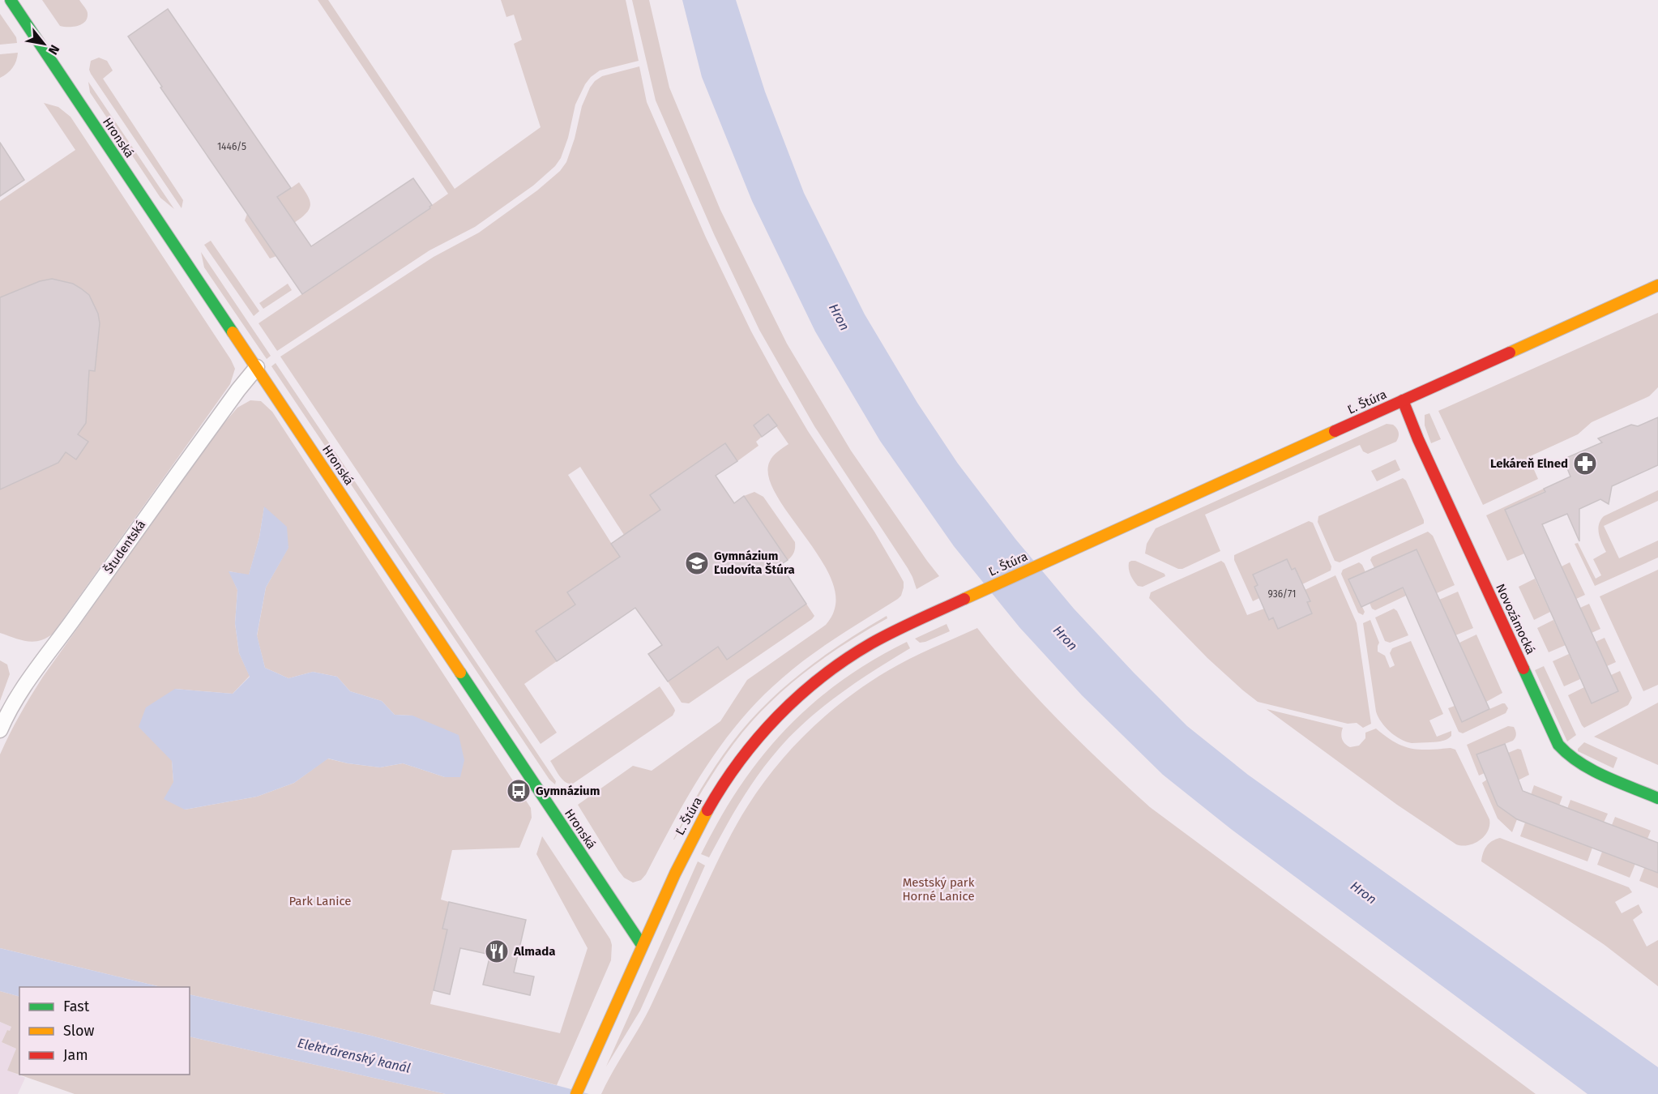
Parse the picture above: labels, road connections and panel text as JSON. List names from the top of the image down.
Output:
{
  "streets": {
    "street": [
      "Hronská",
      "Ľ. Štúra",
      "Študentská",
      "Novozámocká"
    ]
  },
  "crossings": [
    ["Hronská", "Ľ. Štúra"],
    ["Hronská", "Študentská"],
    ["Ľ. Štúra", "Novozámocká"]
  ],
  "water": ["Hron", "Elektrárenský kanál"],
  "parks": ["Mestský park Horné Lanice", "Park Lanice"],
  "places": {
    "pharmacy": ["Lekáreň Elned"],
    "school or university": ["Gymnázium Ľudovíta Štúra"],
    "bus stop": ["Gymnázium"],
    "restaurant": ["Almada"]
  },
  "house_numbers": ["1446/5", "936/71"],
  "legend": ["Fast", "Slow", "Jam"],
  "north": "bottom right"
}
